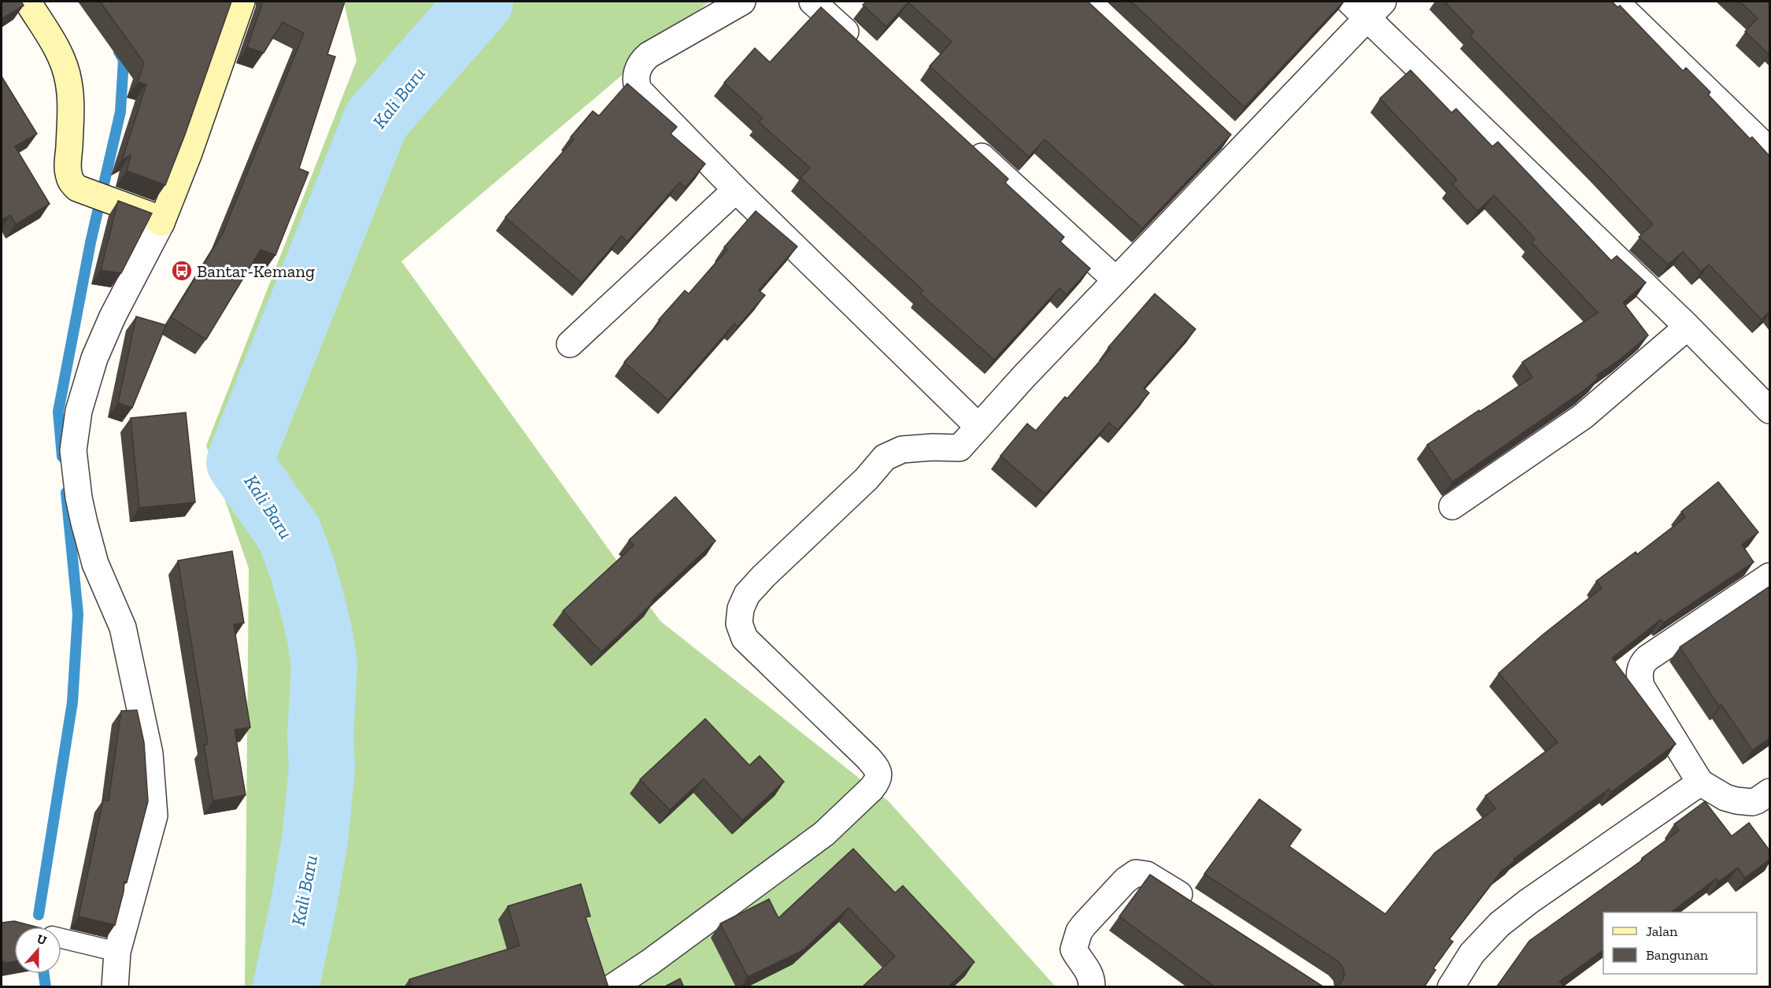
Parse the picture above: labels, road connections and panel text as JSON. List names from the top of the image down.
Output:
{
  "water": ["Kali Baru"],
  "places": {
    "bus stop": ["Bantar-Kemang"]
  },
  "legend": ["Jalan", "Bangunan"],
  "north": "top"
}
